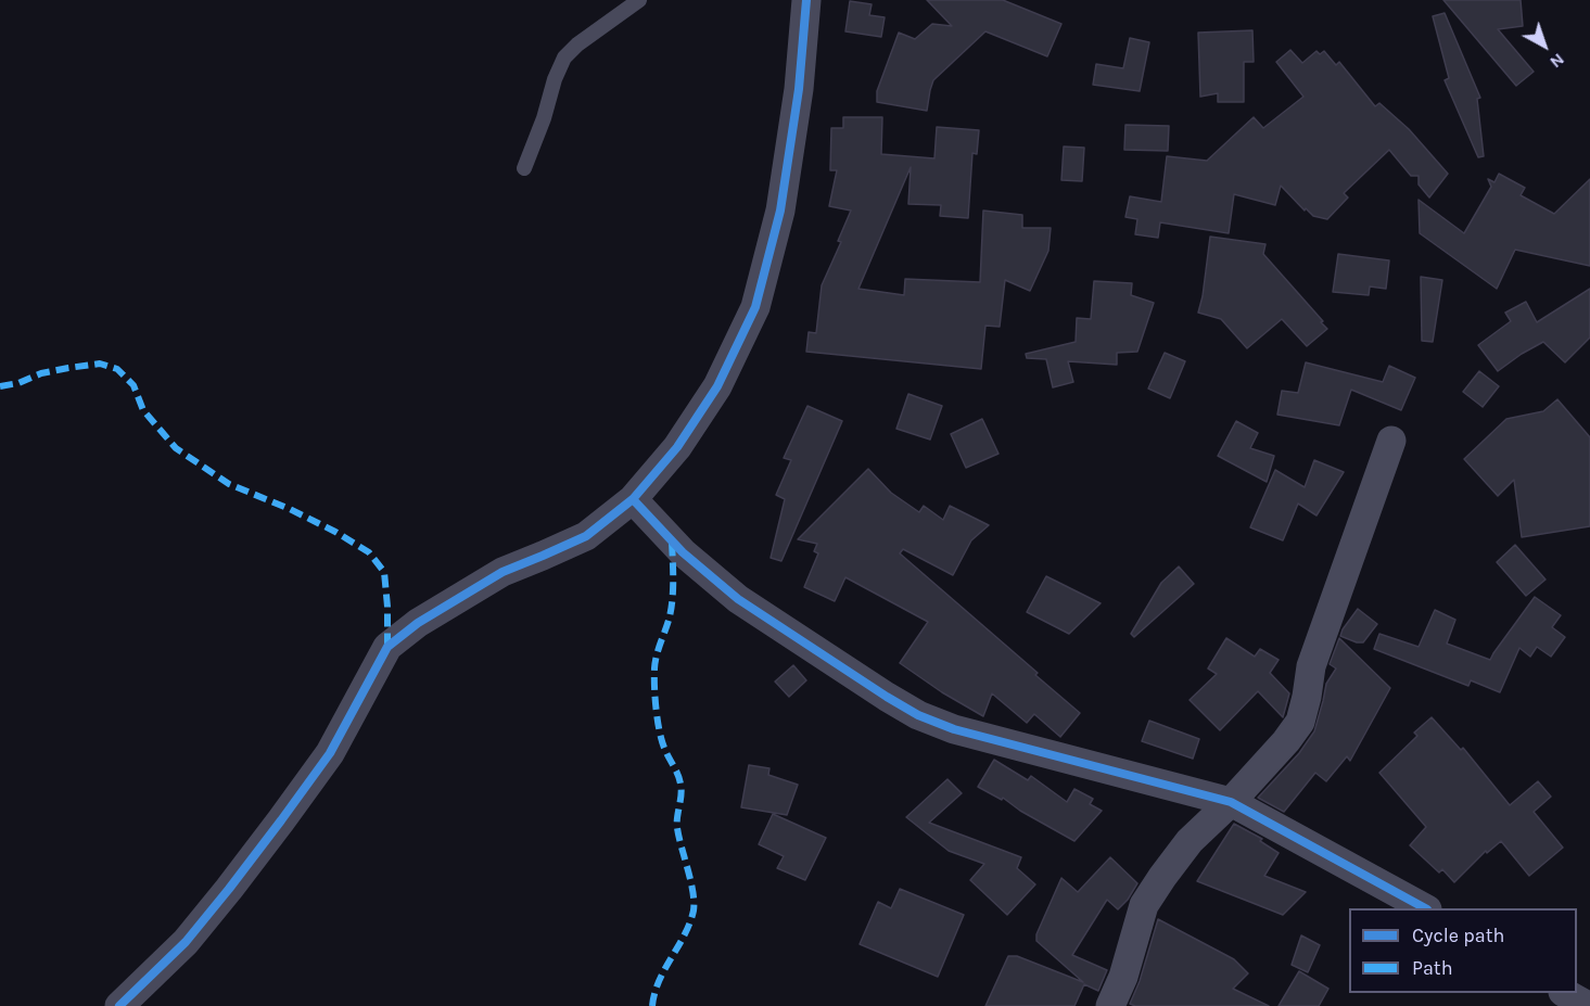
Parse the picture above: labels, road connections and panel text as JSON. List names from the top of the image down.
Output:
{
  "legend": ["Cycle path", "Path"],
  "north": "bottom right"
}
